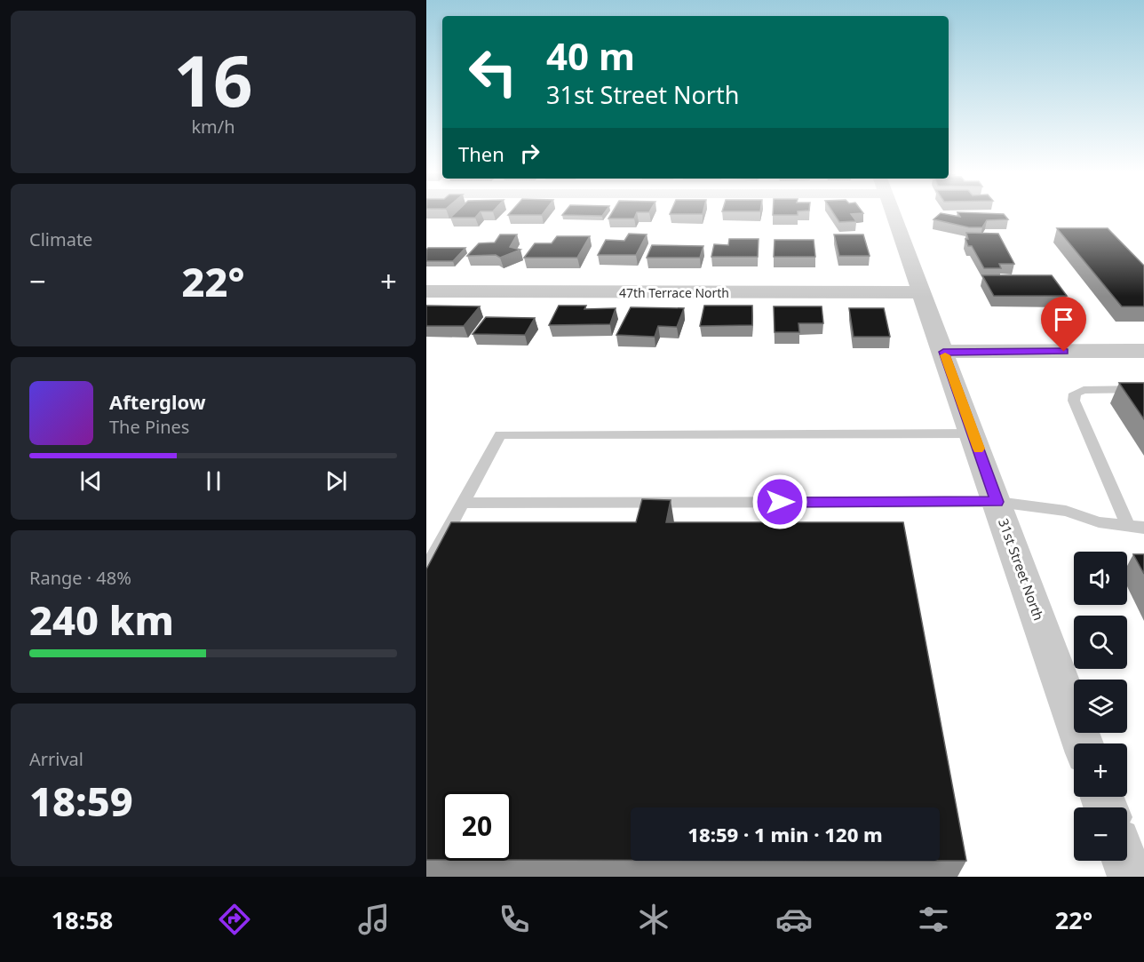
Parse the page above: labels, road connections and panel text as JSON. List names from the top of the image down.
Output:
{
  "streets": {
    "street": ["47th Terrace North", "31st Street North"]
  },
  "crossings": [
    ["47th Terrace North", "31st Street North"]
  ],
  "page": {
    "tile": [
      ["16", "km/h"],
      "Climate",
      ["Range · 48%", "240 km"],
      ["Arrival", "18:59"]
    ],
    "turn": ["40 m", "31st Street North"],
    "then": "Then",
    "heat": ["−", "22°", "+"],
    "song": ["Afterglow", "The Pines"],
    "map_buttons": ["+", "−"],
    "limit": "20",
    "trip": "18:59 · 1 min · 120 m",
    "tabs": ["18:58", "22°"]
  }
}
